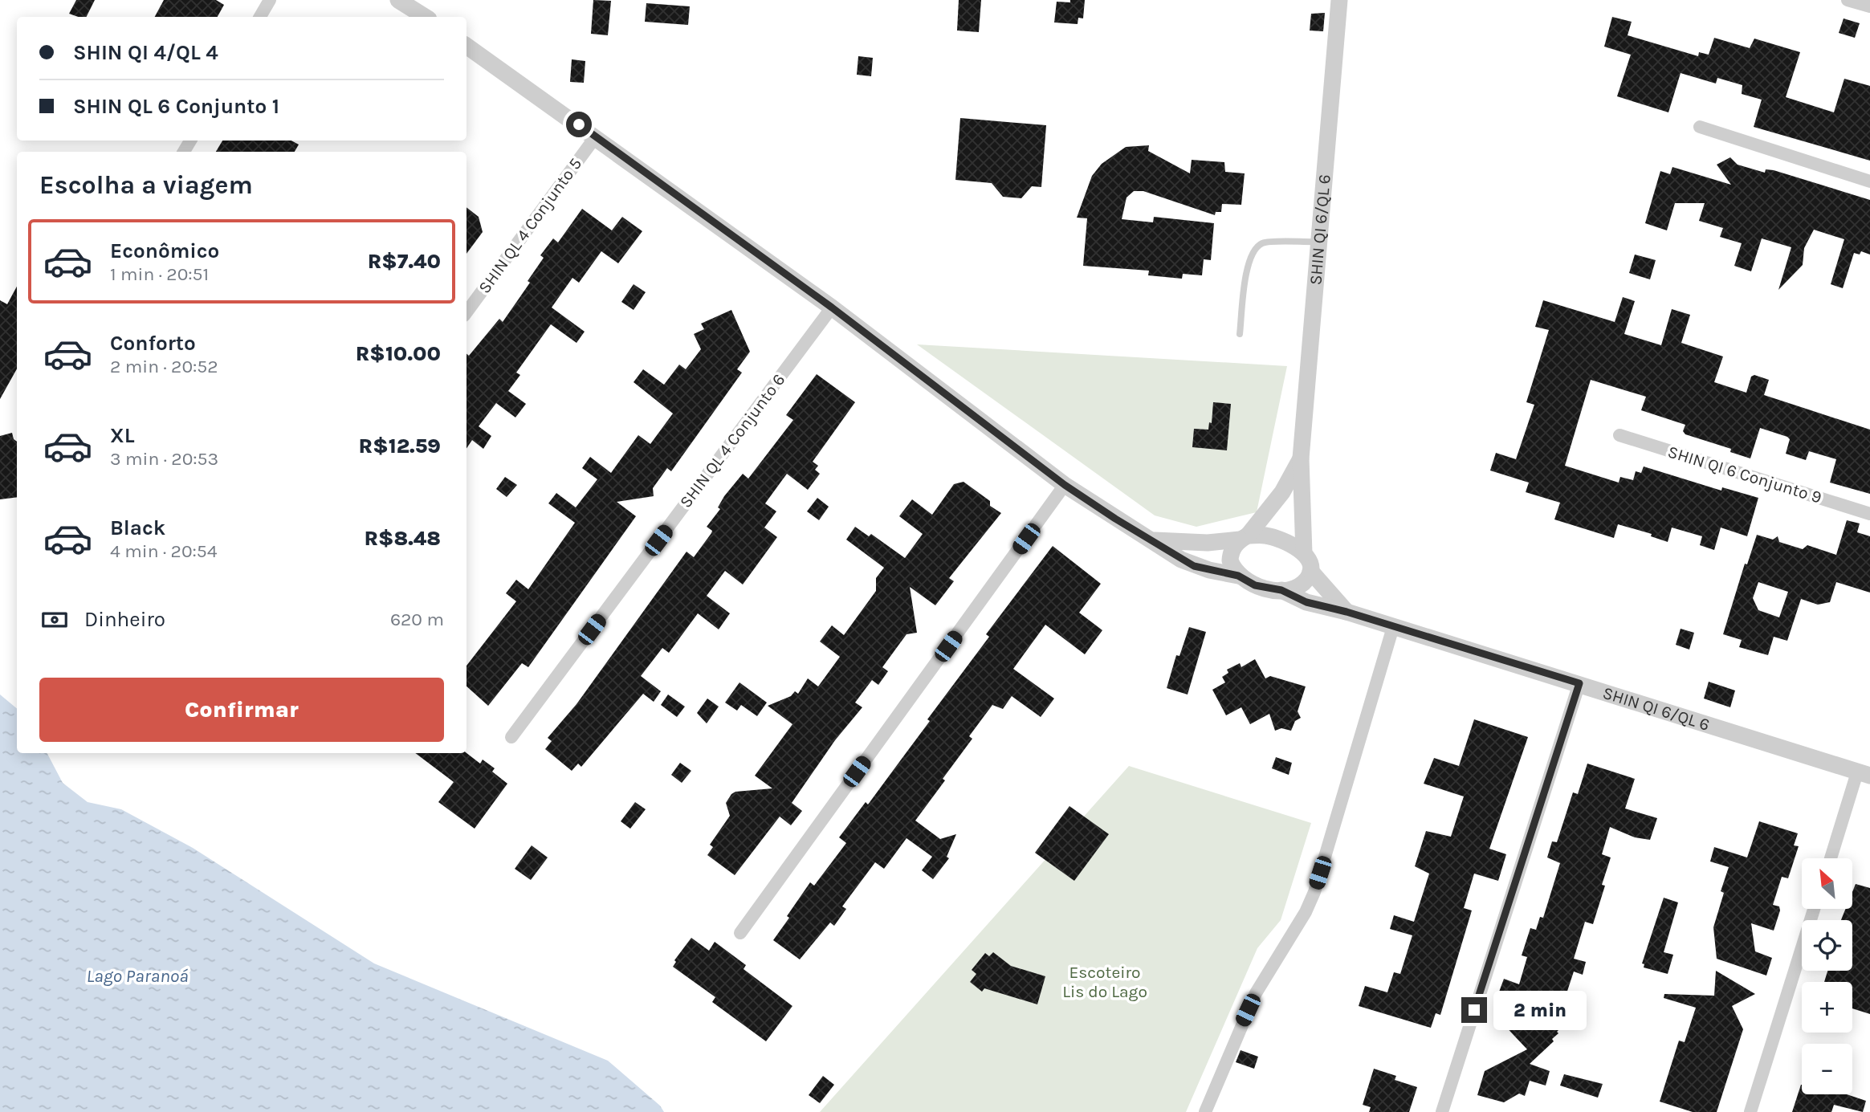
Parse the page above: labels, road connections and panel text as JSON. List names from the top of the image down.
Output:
{
  "streets": {
    "street": [
      "SHIN QL 4 Conjunto 5",
      "SHIN QI 6/QL 6",
      "SHIN QL 4 Conjunto 6",
      "SHIN QI 6 Conjunto 9"
    ]
  },
  "water": ["Lago Paranoá"],
  "parks": ["Escoteiro Lis do Lago"],
  "north": "top left",
  "page": {
    "banner": ["SHIN QI 4/QL 4", "SHIN QL 6 Conjunto 1"],
    "heading": "Escolha a viagem",
    "list": [
      {
        "name": "Econômico",
        "note": "1 min · 20:51",
        "value": "R$7.40"
      },
      {
        "name": "Conforto",
        "note": "2 min · 20:52",
        "value": "R$10.00"
      },
      {
        "name": "XL",
        "note": "3 min · 20:53",
        "value": "R$12.59"
      },
      {
        "name": "Black",
        "note": "4 min · 20:54",
        "value": "R$8.48"
      }
    ],
    "pay": ["Dinheiro", "620 m"],
    "buttons": "Confirmar",
    "map_buttons": ["+", "−"],
    "bubble": "2 min"
  }
}
